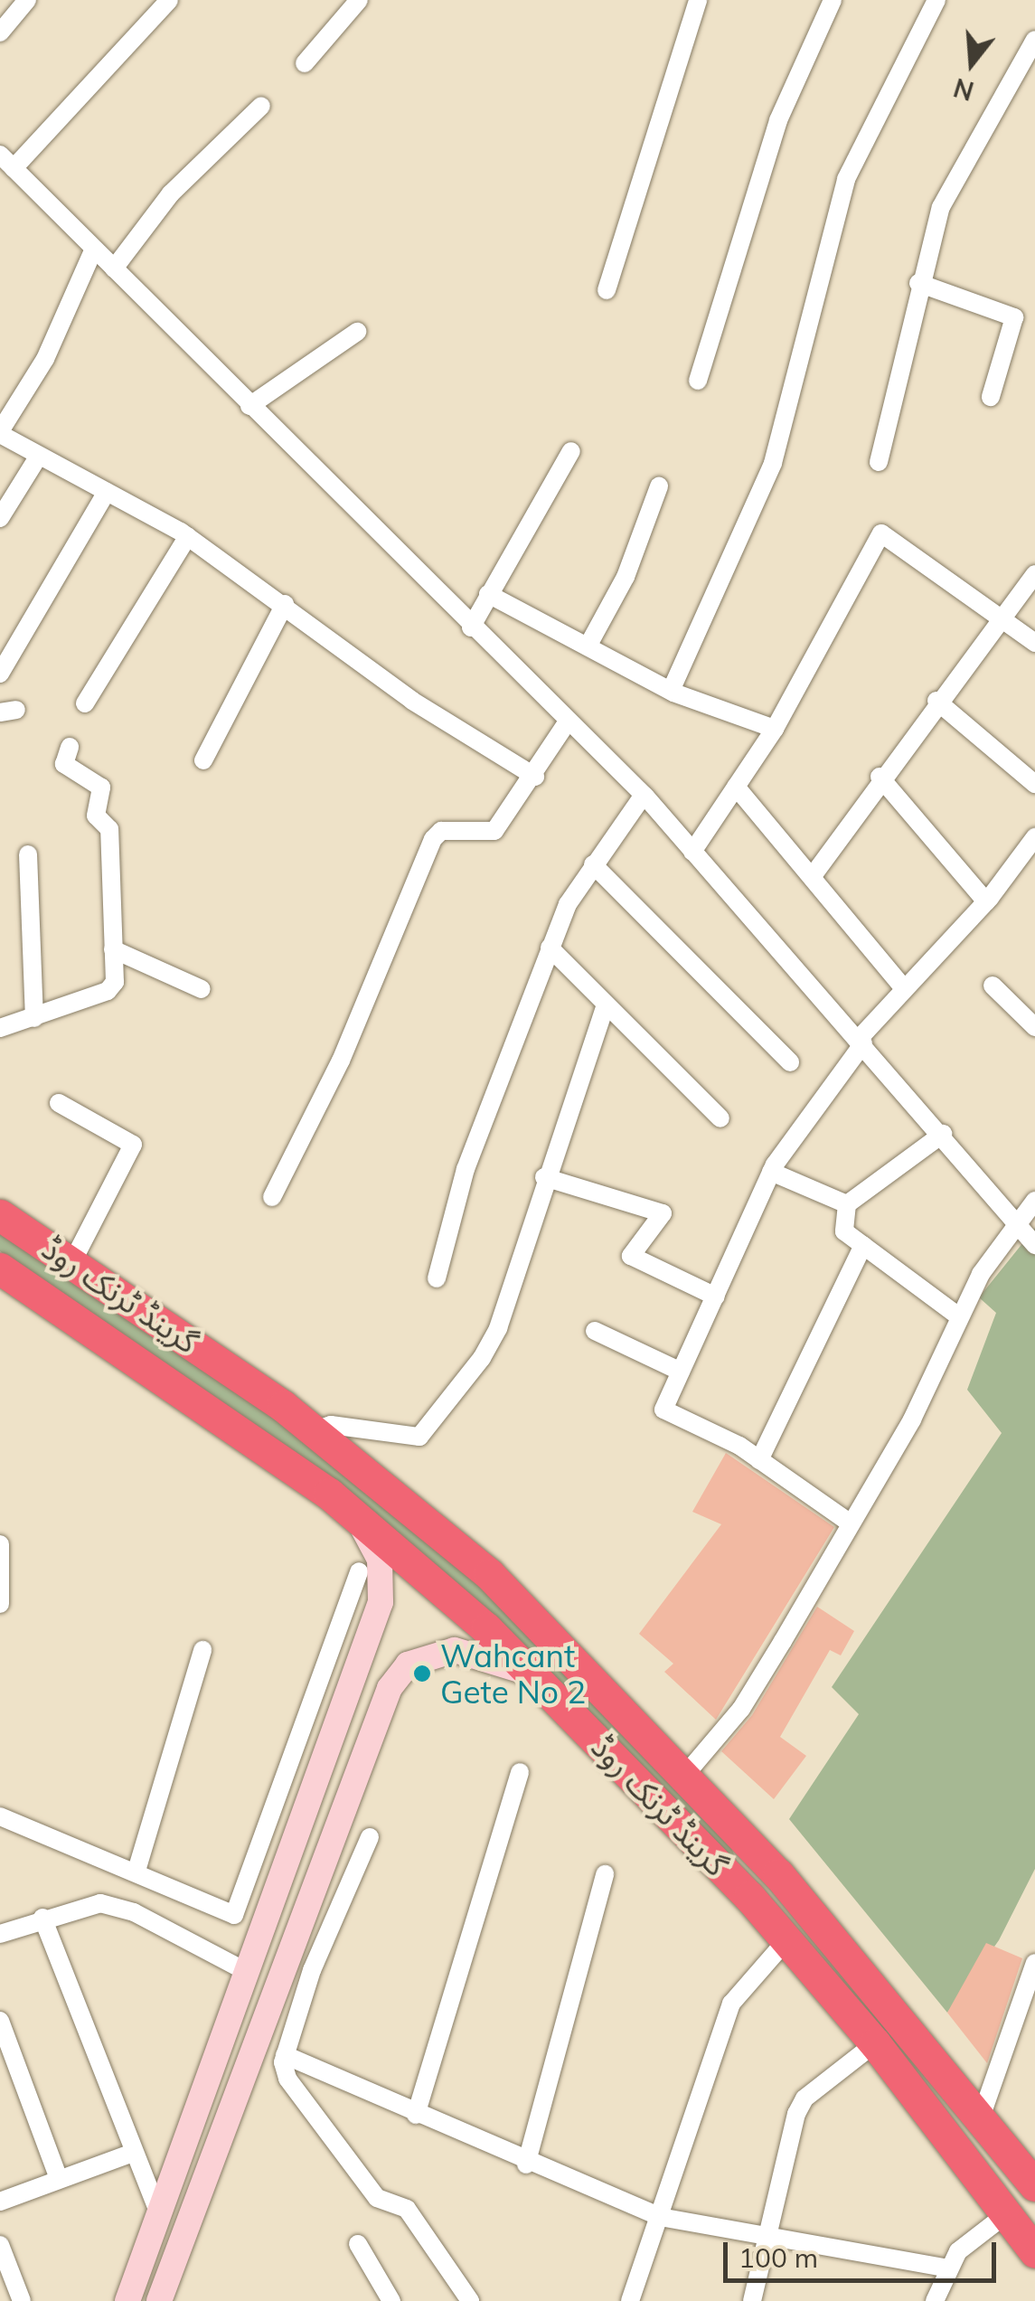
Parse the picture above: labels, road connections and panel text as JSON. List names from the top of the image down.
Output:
{
  "streets": {
    "highway": ["گرینڈ ٹرنک روڈ"]
  },
  "places": ["Wahcant Gete No 2"],
  "scale_bar": "100 m",
  "north": "bottom"
}
